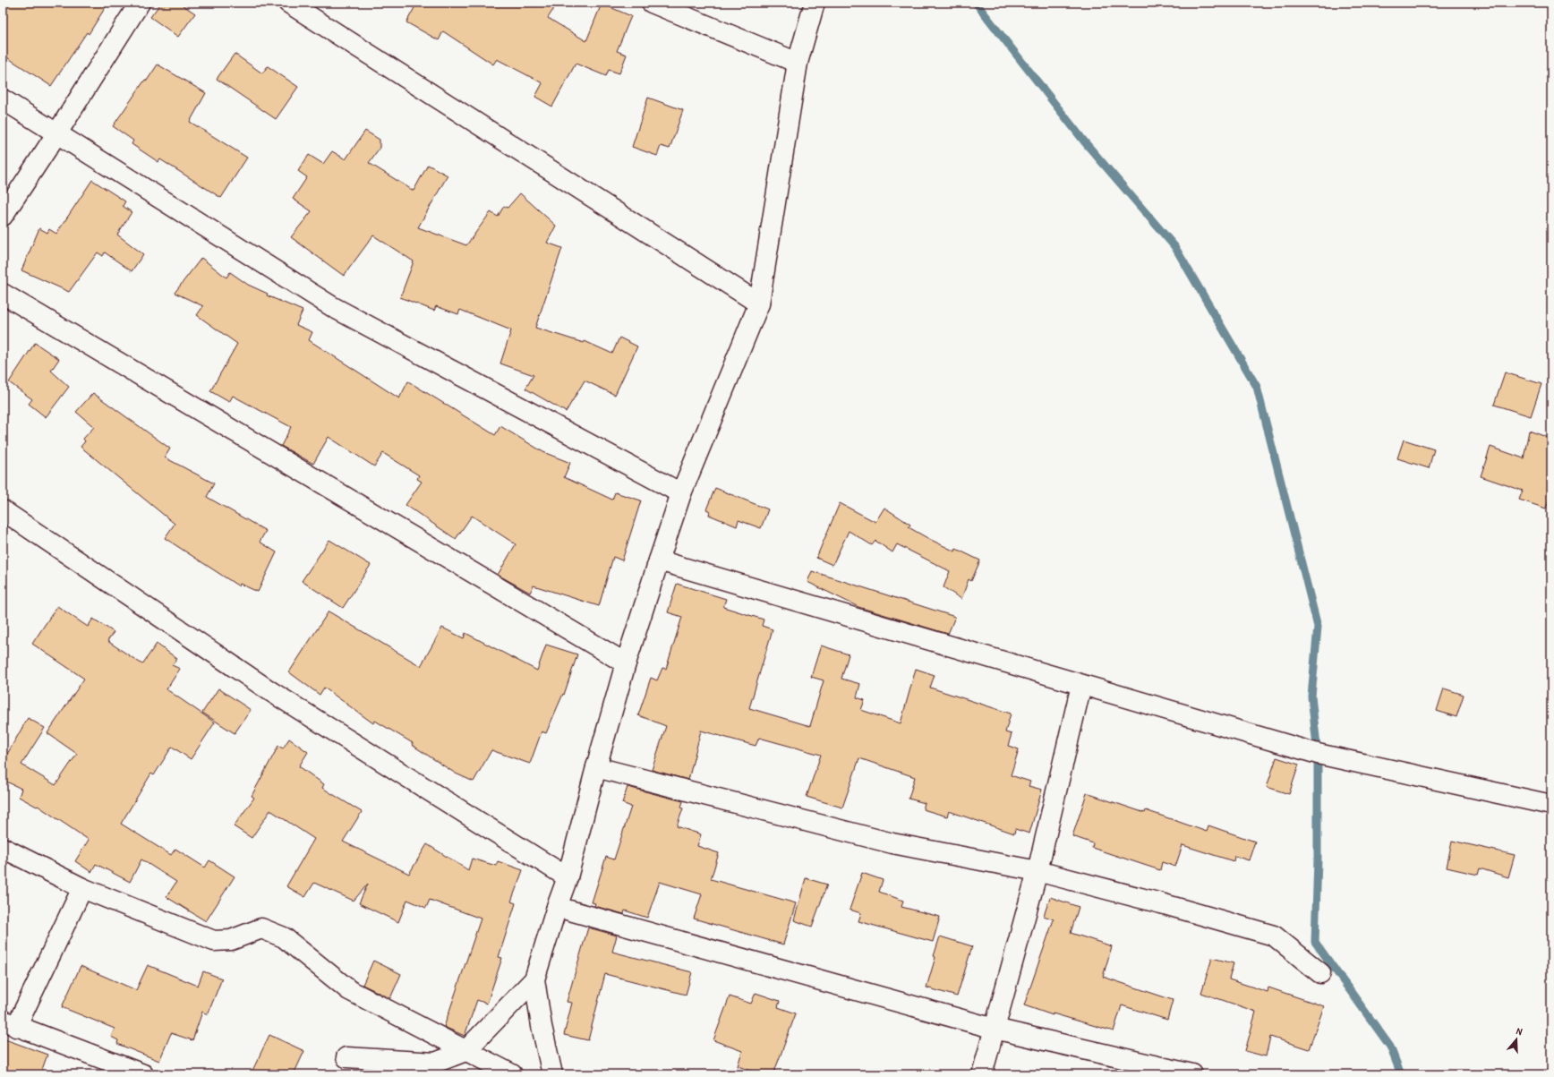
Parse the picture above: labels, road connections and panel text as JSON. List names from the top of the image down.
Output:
{
  "north": "top"
}
